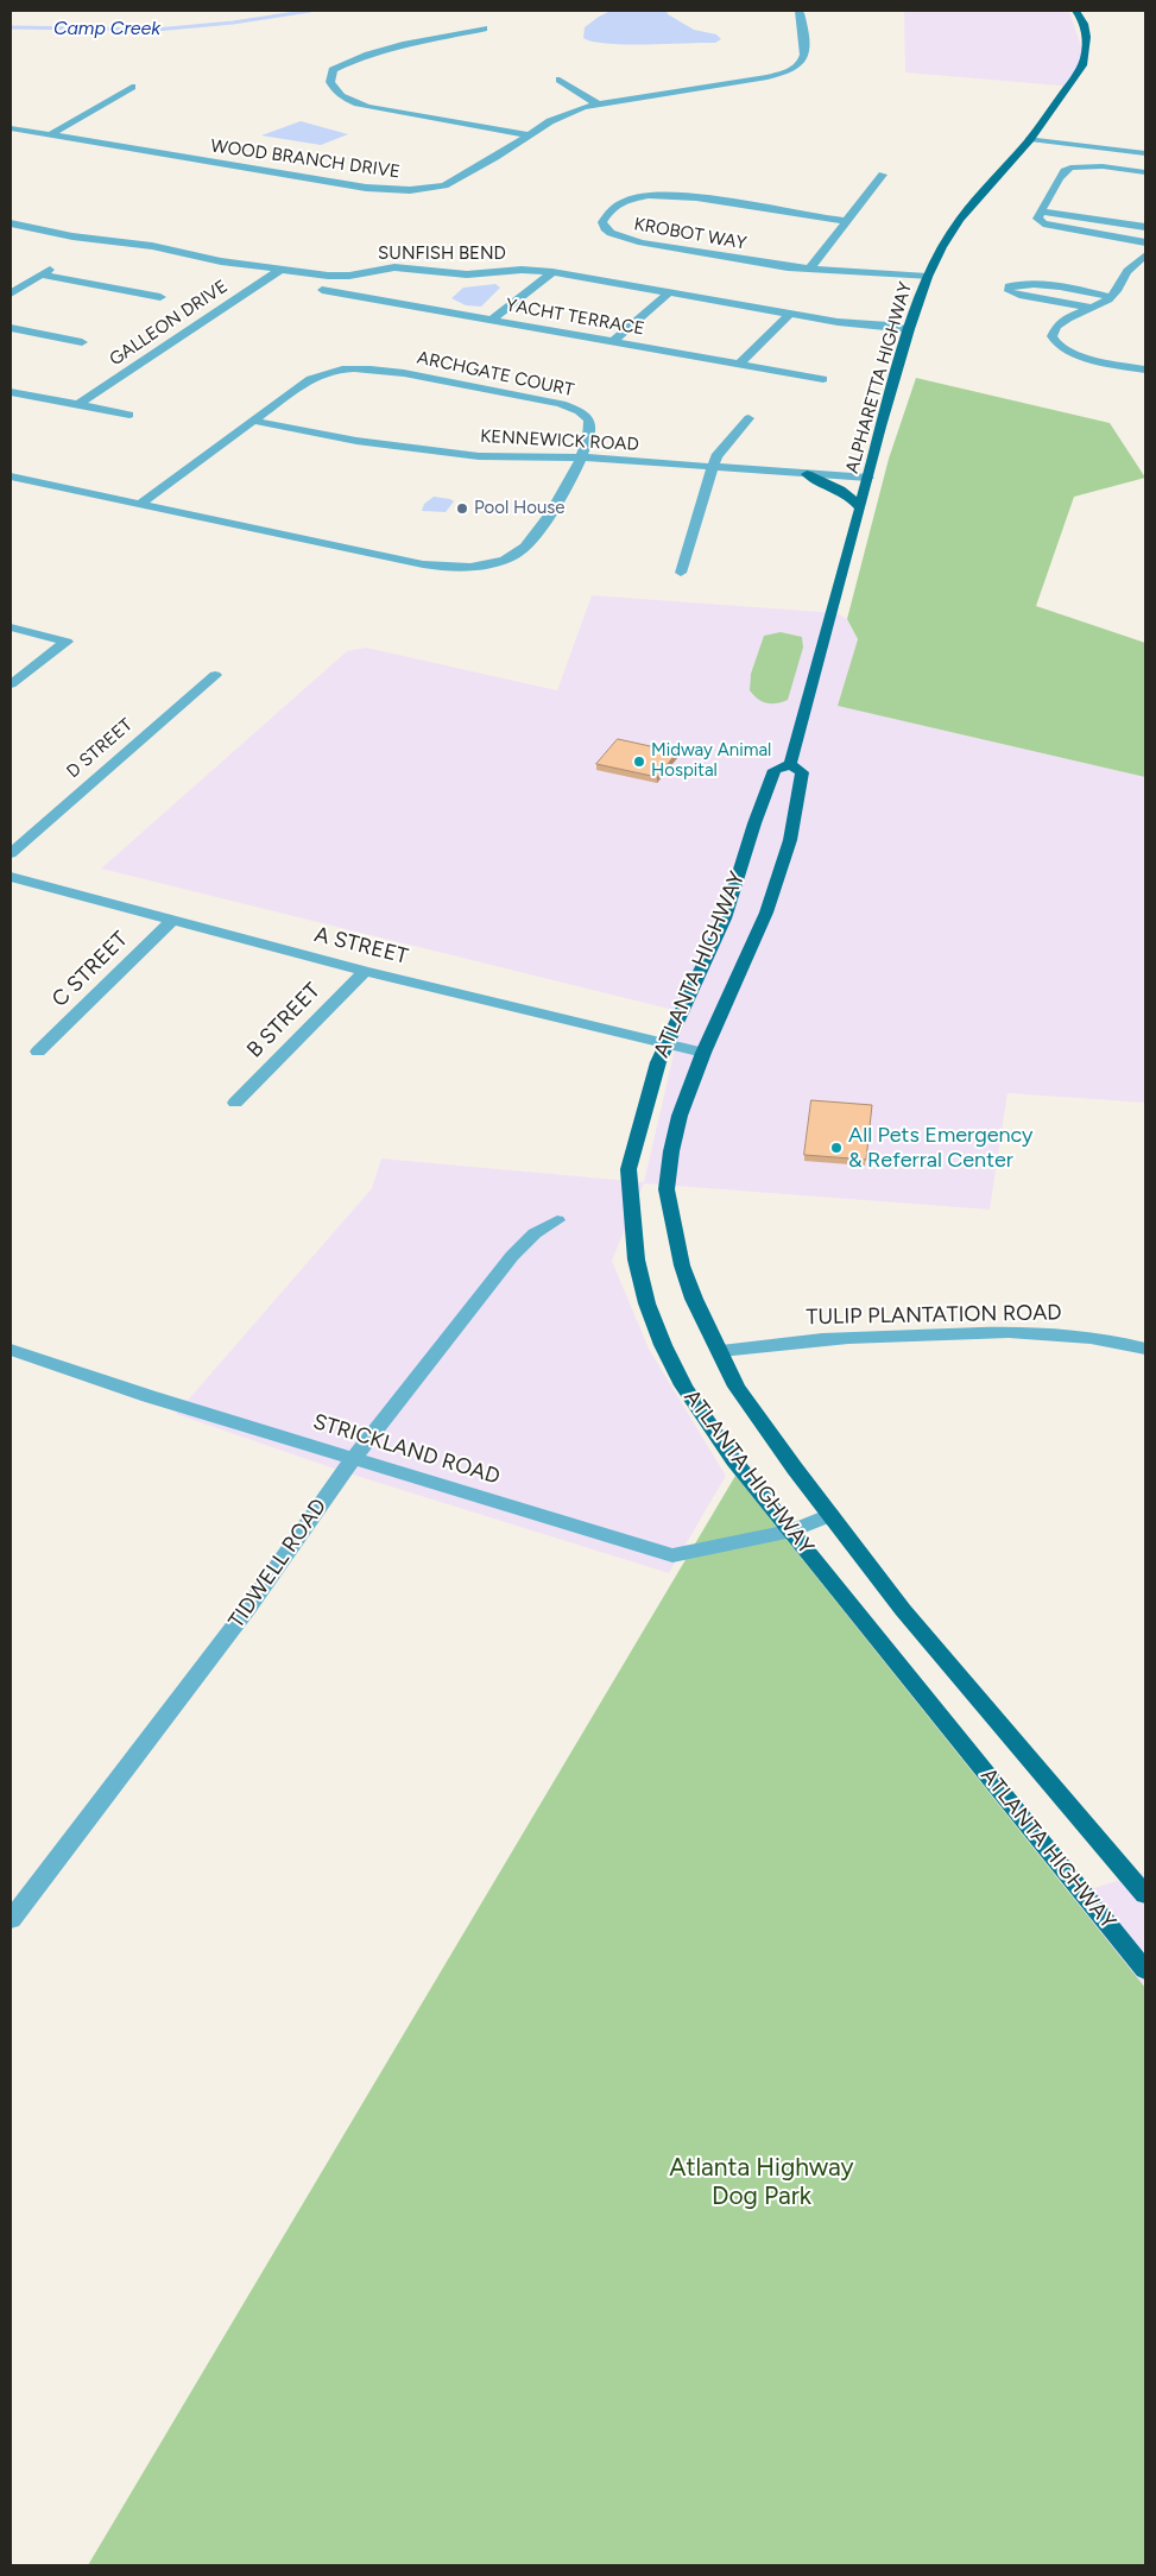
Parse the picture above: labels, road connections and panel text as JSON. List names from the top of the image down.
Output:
{
  "streets": {
    "main road": ["ALPHARETTA HIGHWAY", "ATLANTA HIGHWAY"],
    "street": [
      "WOOD BRANCH DRIVE",
      "KROBOT WAY",
      "SUNFISH BEND",
      "YACHT TERRACE",
      "GALLEON DRIVE",
      "ARCHGATE COURT",
      "KENNEWICK ROAD",
      "D STREET",
      "A STREET",
      "C STREET",
      "B STREET",
      "TULIP PLANTATION ROAD",
      "STRICKLAND ROAD",
      "TIDWELL ROAD"
    ]
  },
  "crossings": [
    ["KROBOT WAY", "ALPHARETTA HIGHWAY"],
    ["SUNFISH BEND", "GALLEON DRIVE"],
    ["SUNFISH BEND", "ALPHARETTA HIGHWAY"],
    ["ARCHGATE COURT", "KENNEWICK ROAD"],
    ["ALPHARETTA HIGHWAY", "KENNEWICK ROAD"],
    ["ALPHARETTA HIGHWAY", "ATLANTA HIGHWAY"],
    ["A STREET", "ATLANTA HIGHWAY"],
    ["A STREET", "C STREET"],
    ["A STREET", "B STREET"],
    ["ATLANTA HIGHWAY", "TULIP PLANTATION ROAD"],
    ["ATLANTA HIGHWAY", "STRICKLAND ROAD"],
    ["STRICKLAND ROAD", "TIDWELL ROAD"]
  ],
  "water": ["Camp Creek"],
  "parks": ["Atlanta Highway Dog Park"],
  "places": ["Pool House", "Midway Animal Hospital", "All Pets Emergency & Referral Center"]
}
